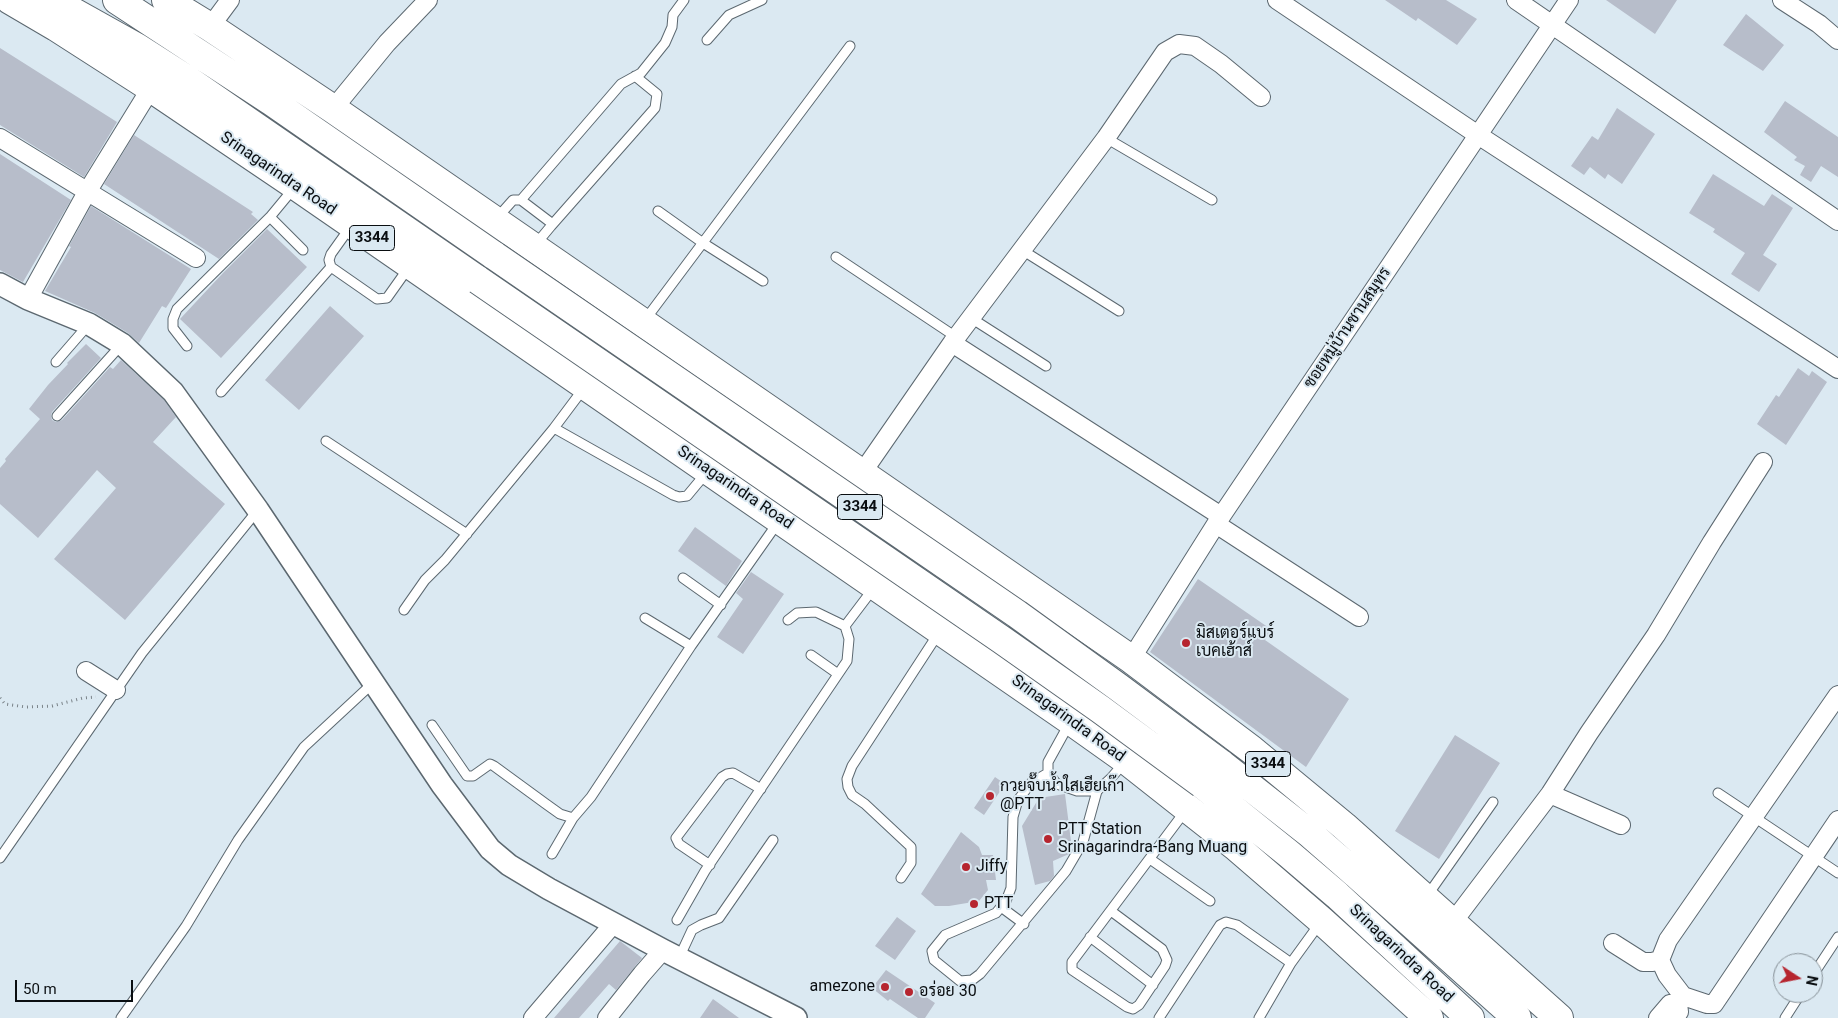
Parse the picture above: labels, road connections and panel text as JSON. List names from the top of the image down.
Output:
{
  "streets": {
    "main road": ["Srinagarindra Road", "3344"],
    "street": ["ซอยหมู่บ้านชานสมุทร"]
  },
  "crossings": [
    ["3344", "ซอยหมู่บ้านชานสมุทร"]
  ],
  "places": [
    "มิสเตอร์แบร์ เบคเฮ้าส์",
    "กวยจั๊บน้ำใสเฮียเก๊า @PTT",
    "PTT Station Srinagarindra-Bang Muang",
    "Jiffy",
    "PTT",
    "amezone",
    "อร่อย 30"
  ],
  "scale_bar": "50 m",
  "north": "right"
}
